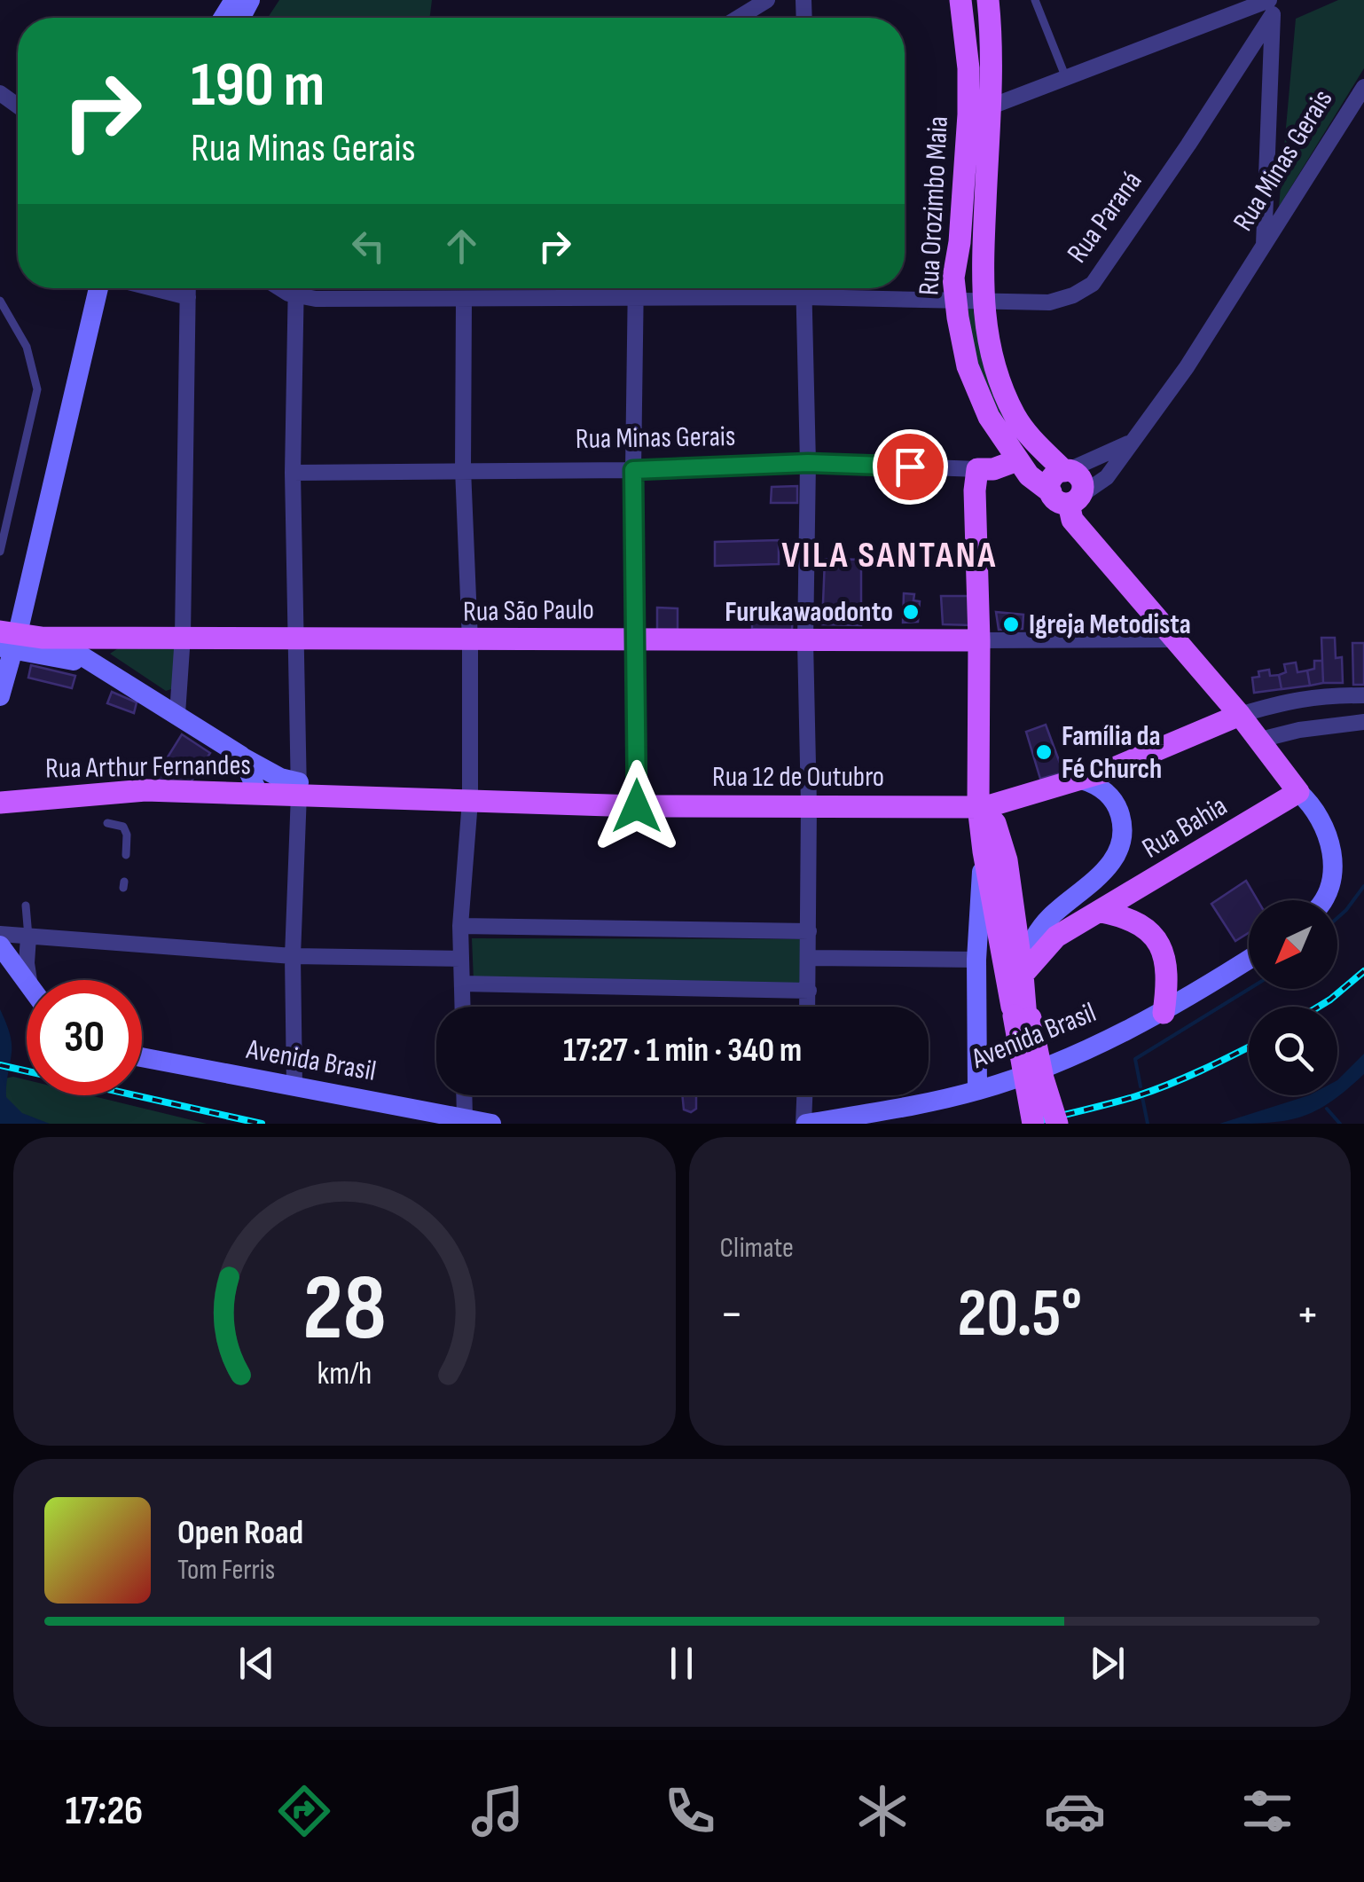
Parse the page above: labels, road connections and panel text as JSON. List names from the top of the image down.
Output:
{
  "streets": {
    "main road": [
      "Rua Minas Gerais",
      "Rua Orozimbo Maia",
      "Rua São Paulo",
      "Rua Arthur Fernandes",
      "Rua 12 de Outubro",
      "Rua Bahia",
      "Avenida Brasil"
    ],
    "street": ["Rua Paraná"]
  },
  "crossings": [
    ["Rua Minas Gerais", "Rua Orozimbo Maia"],
    ["Rua Orozimbo Maia", "Rua Paraná"],
    ["Rua Orozimbo Maia", "Rua São Paulo"],
    ["Rua Orozimbo Maia", "Rua 12 de Outubro"],
    ["Rua Arthur Fernandes", "Rua 12 de Outubro"]
  ],
  "districts": ["VILA SANTANA"],
  "places": ["Furukawaodonto", "Igreja Metodista", "Família da Fé Church"],
  "north": "bottom left",
  "page": {
    "turn": ["190 m", "Rua Minas Gerais"],
    "limit": "30",
    "trip": "17:27 · 1 min · 340 m",
    "tile": "Climate",
    "heat": ["−", "20.5°", "+"],
    "song": ["Open Road", "Tom Ferris"],
    "tabs": "17:26",
    "gauge": ["28", "km/h"]
  }
}
